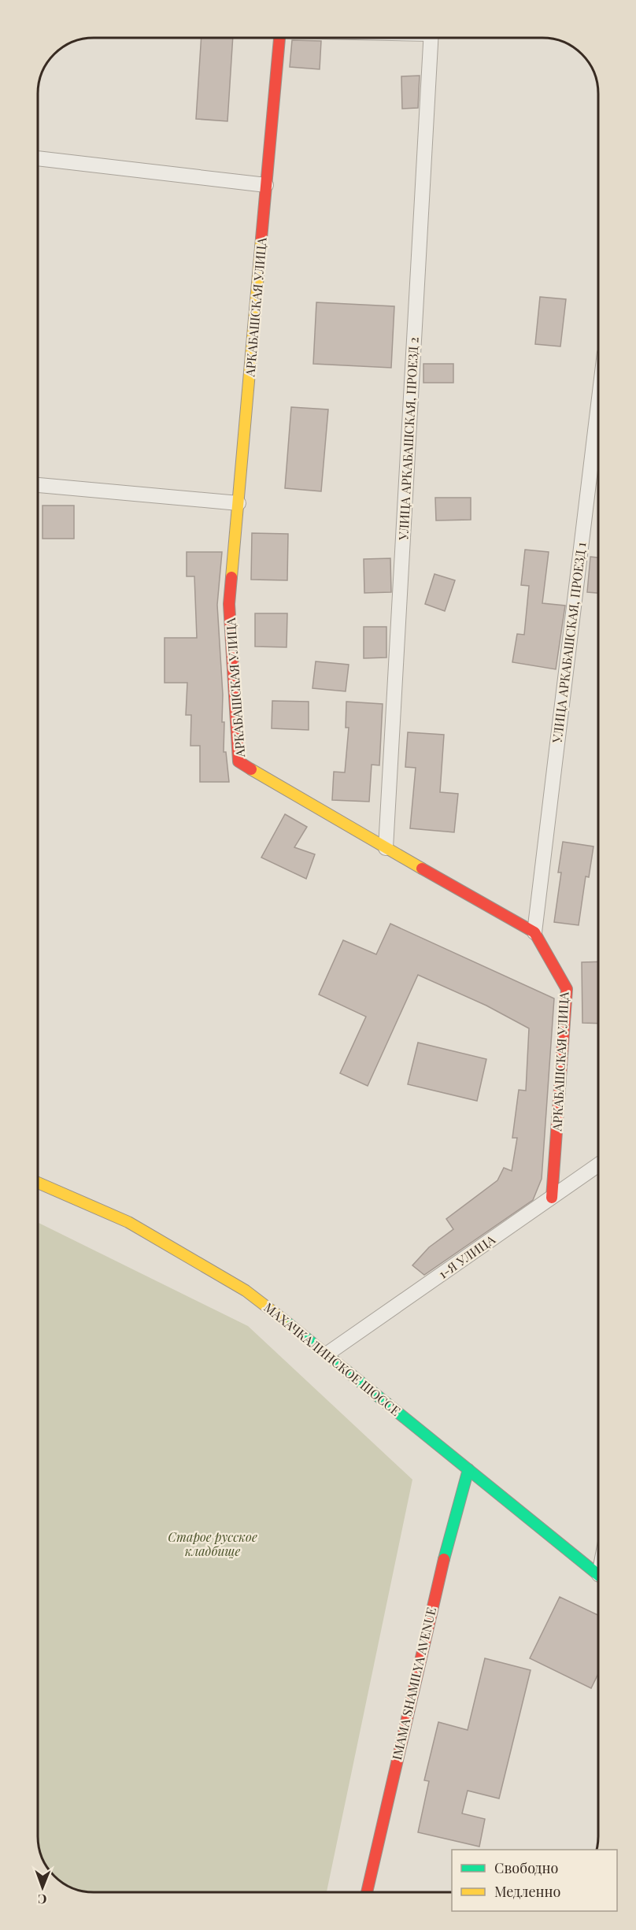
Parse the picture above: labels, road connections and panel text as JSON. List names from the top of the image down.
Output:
{
  "streets": {
    "main road": ["АРКАБАШСКАЯ УЛИЦА", "МАХАЧКАЛИНСКОЕ ШОССЕ", "IMAMA SHAMILYA AVENUE"],
    "street": ["УЛИЦА АРКАБАШСКАЯ, ПРОЕЗД 2", "УЛИЦА АРКАБАШСКАЯ, ПРОЕЗД 1", "1-Я УЛИЦА"]
  },
  "crossings": [
    ["АРКАБАШСКАЯ УЛИЦА", "УЛИЦА АРКАБАШСКАЯ, ПРОЕЗД 2"],
    ["АРКАБАШСКАЯ УЛИЦА", "УЛИЦА АРКАБАШСКАЯ, ПРОЕЗД 1"],
    ["АРКАБАШСКАЯ УЛИЦА", "1-Я УЛИЦА"],
    ["1-Я УЛИЦА", "МАХАЧКАЛИНСКОЕ ШОССЕ"],
    ["МАХАЧКАЛИНСКОЕ ШОССЕ", "IMAMA SHAMILYA AVENUE"]
  ],
  "parks": ["Старое русское кладбище"],
  "legend": ["Свободно", "Медленно"],
  "north": "bottom"
}
